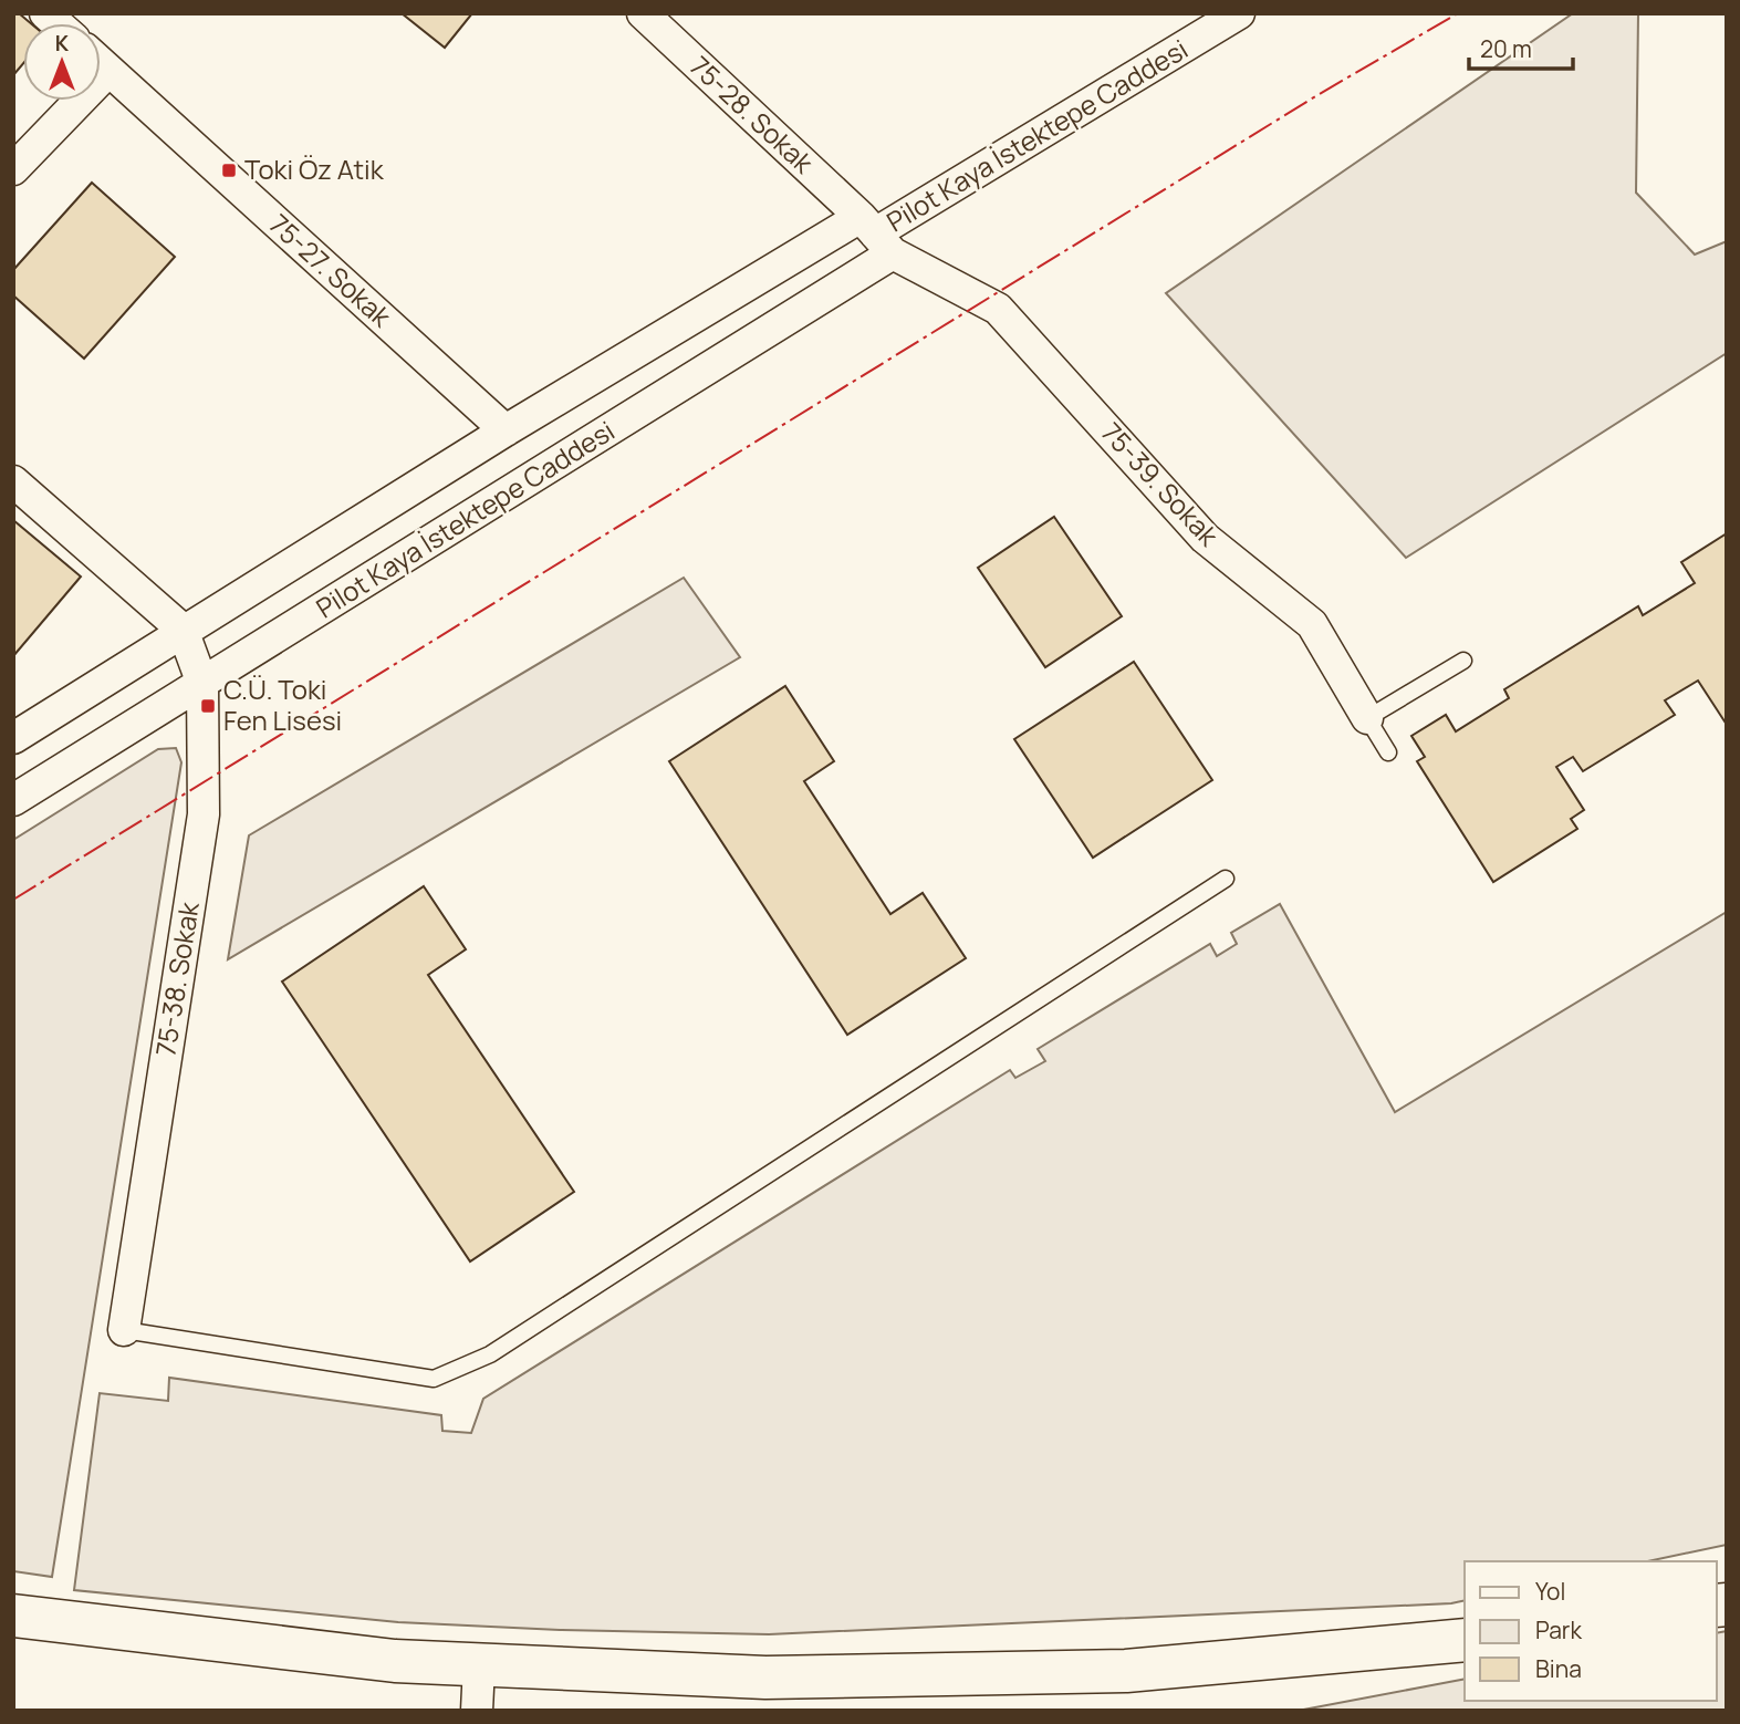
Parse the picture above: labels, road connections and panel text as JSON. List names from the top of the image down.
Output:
{
  "streets": {
    "street": [
      "75-28. Sokak",
      "Pilot Kaya İstektepe Caddesi",
      "75-27. Sokak",
      "75-39. Sokak",
      "75-38. Sokak"
    ]
  },
  "crossings": [
    ["75-28. Sokak", "Pilot Kaya İstektepe Caddesi"],
    ["75-28. Sokak", "75-39. Sokak"],
    ["Pilot Kaya İstektepe Caddesi", "75-27. Sokak"],
    ["Pilot Kaya İstektepe Caddesi", "75-39. Sokak"],
    ["Pilot Kaya İstektepe Caddesi", "75-38. Sokak"]
  ],
  "places": {
    "transit": ["Toki Öz Atik", "C.Ü. Toki Fen Lisesi"]
  },
  "legend": ["Yol", "Park", "Bina"],
  "scale_bar": "20 m",
  "north": "top"
}
